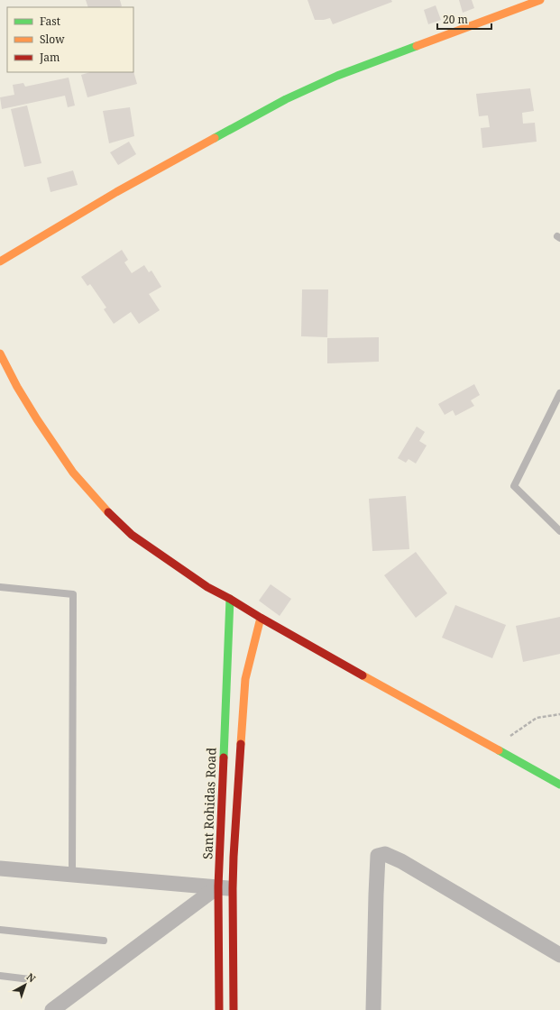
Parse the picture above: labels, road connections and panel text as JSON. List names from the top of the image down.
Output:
{
  "streets": {
    "street": ["Sant Rohidas Road"]
  },
  "legend": ["Fast", "Slow", "Jam"],
  "scale_bar": "20 m",
  "north": "top right"
}
